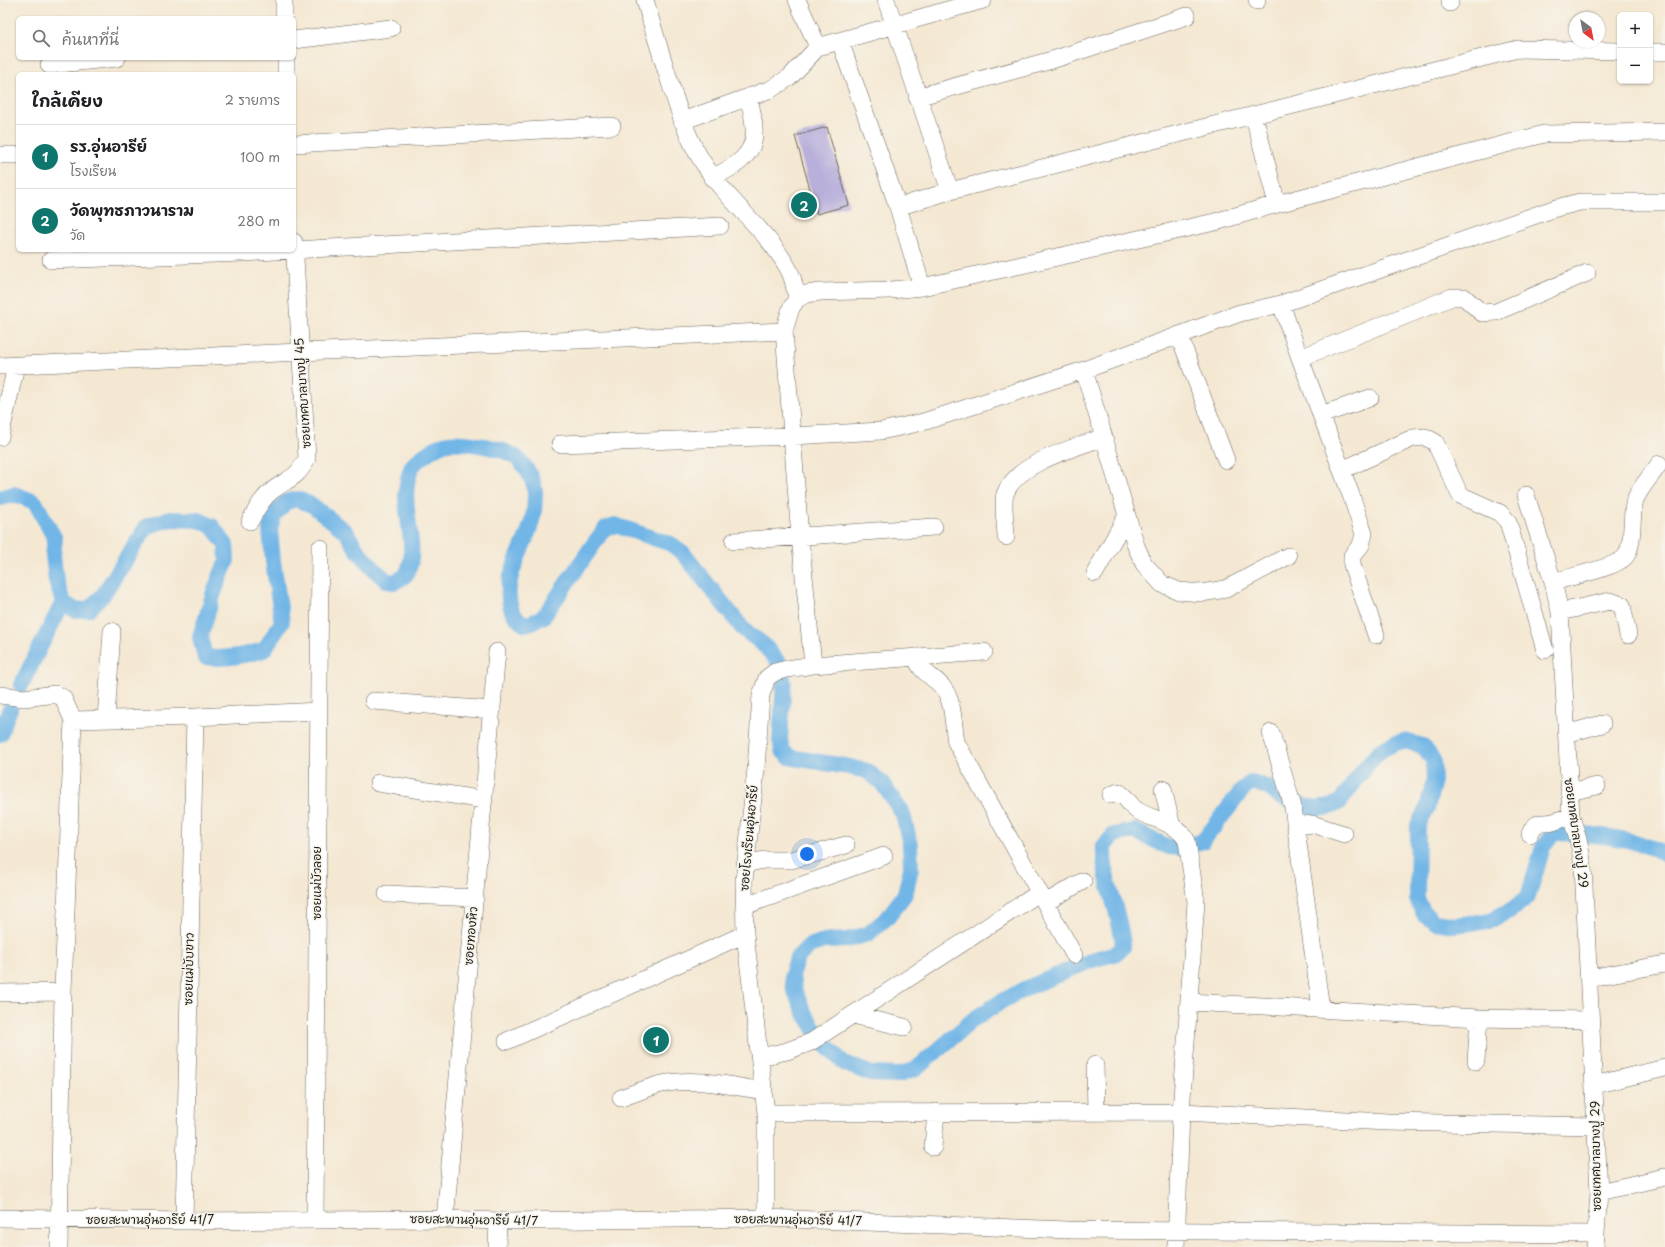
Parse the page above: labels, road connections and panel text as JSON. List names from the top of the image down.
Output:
{
  "streets": {
    "street": [
      "ซอยเทศบาลบางปู 45",
      "ซอยเทศบาลบางปู 29",
      "ซอยโรงเรียนอุ่นอารีย์",
      "ซอยแม่บัวลอย",
      "ซอยทองหิว",
      "ซอยแม่บับขาว",
      "ซอยสะพานอุ่นอารีย์ 41/7"
    ]
  },
  "crossings": [
    ["ซอยเทศบาลบางปู 29", "ซอยสะพานอุ่นอารีย์ 41/7"],
    ["ซอยโรงเรียนอุ่นอารีย์", "ซอยสะพานอุ่นอารีย์ 41/7"],
    ["ซอยแม่บัวลอย", "ซอยสะพานอุ่นอารีย์ 41/7"],
    ["ซอยทองหิว", "ซอยสะพานอุ่นอารีย์ 41/7"],
    ["ซอยแม่บับขาว", "ซอยสะพานอุ่นอารีย์ 41/7"]
  ],
  "north": "bottom right",
  "page": {
    "map_buttons": ["+", "−"],
    "search": "ค้นหาที่นี่",
    "heading": ["ใกล้เคียง", "2 รายการ"],
    "list": [
      {
        "mark": "1",
        "name": "รร.อุ่นอารีย์",
        "note": "โรงเรียน",
        "value": "100 m"
      },
      {
        "mark": "2",
        "name": "วัดพุทธภาวนาราม",
        "note": "วัด",
        "value": "280 m"
      }
    ],
    "pins": ["2", "1"]
  }
}
